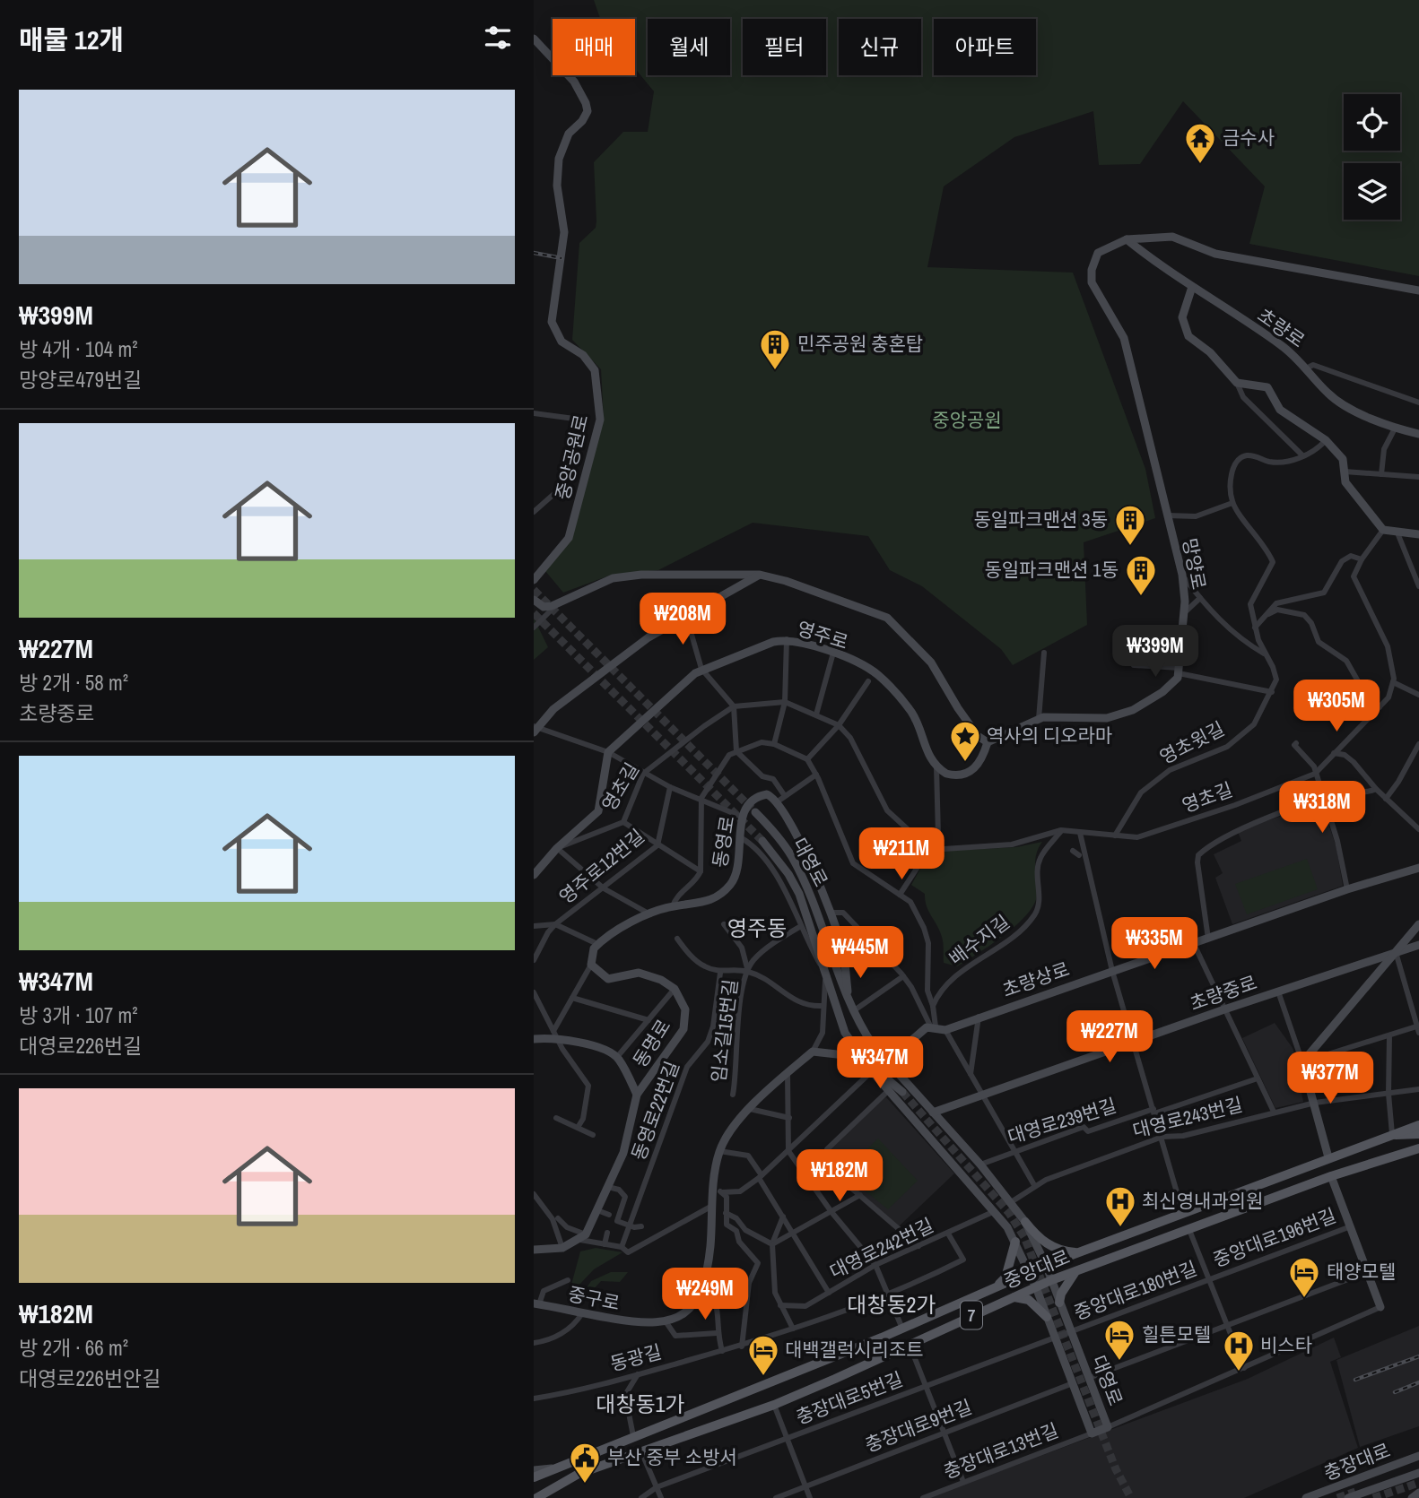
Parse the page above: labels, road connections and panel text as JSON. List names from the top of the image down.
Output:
{
  "streets": {
    "main road": ["중앙대로", "7"],
    "street": [
      "초량로",
      "중앙공원로",
      "망양로",
      "영주로",
      "영초윗길",
      "영초길",
      "동영로",
      "대영로",
      "영주로12번길",
      "배수지길",
      "초량상로",
      "초량중로",
      "임소길15번길",
      "동명로",
      "동영로22번길",
      "대영로243번길",
      "대영로239번길",
      "중앙대로196번길",
      "대영로242번길",
      "중앙대로180번길",
      "중구로",
      "동광길",
      "충장대로5번길",
      "충장대로9번길",
      "충장대로13번길",
      "충장대로"
    ]
  },
  "crossings": [
    ["초량로", "망양로"],
    ["영초윗길", "영초길"],
    ["영초길", "배수지길"],
    ["대영로", "초량중로"],
    ["대영로", "대영로243번길"],
    ["대영로", "대영로239번길"],
    ["대영로", "대영로242번길"],
    ["대영로", "중앙대로"],
    ["대영로", "중앙대로180번길"],
    ["대영로", "충장대로5번길"],
    ["대영로", "충장대로9번길"],
    ["대영로", "충장대로13번길"],
    ["중앙대로196번길", "중앙대로"],
    ["중앙대로196번길", "중앙대로180번길"],
    ["대영로242번길", "동광길"],
    ["중앙대로", "중앙대로180번길"],
    ["중앙대로180번길", "충장대로5번길"]
  ],
  "districts": ["영주동", "대창동2가", "대창동1가"],
  "parks": ["중앙공원"],
  "places": {
    "temple": ["금수사"],
    "building": ["민주공원 충혼탑", "동일파크맨션 3동", "동일파크맨션 1동"],
    "place": ["역사의 디오라마"],
    "hospital": ["최신영내과의원", "비스타"],
    "hotel": ["태양모텔", "힐튼모텔", "대백갤럭시리조트"],
    "public building": ["부산 중부 소방서"]
  },
  "page": {
    "heading": "매물 12개",
    "chip": [
      "매매",
      "월세",
      "필터",
      "신규",
      "아파트"
    ],
    "list": [
      {
        "name": "₩399M",
        "note": "방 4개 · 104 m² · 망양로479번길"
      },
      {
        "name": "₩227M",
        "note": "방 2개 · 58 m² · 초량중로"
      },
      {
        "name": "₩347M",
        "note": "방 3개 · 107 m² · 대영로226번길"
      },
      {
        "name": "₩182M",
        "note": "방 2개 · 66 m² · 대영로226번안길"
      }
    ],
    "price": [
      "₩208M",
      "₩399M",
      "₩305M",
      "₩318M",
      "₩211M",
      "₩335M",
      "₩445M",
      "₩227M",
      "₩347M",
      "₩377M",
      "₩182M",
      "₩249M"
    ]
  }
}
